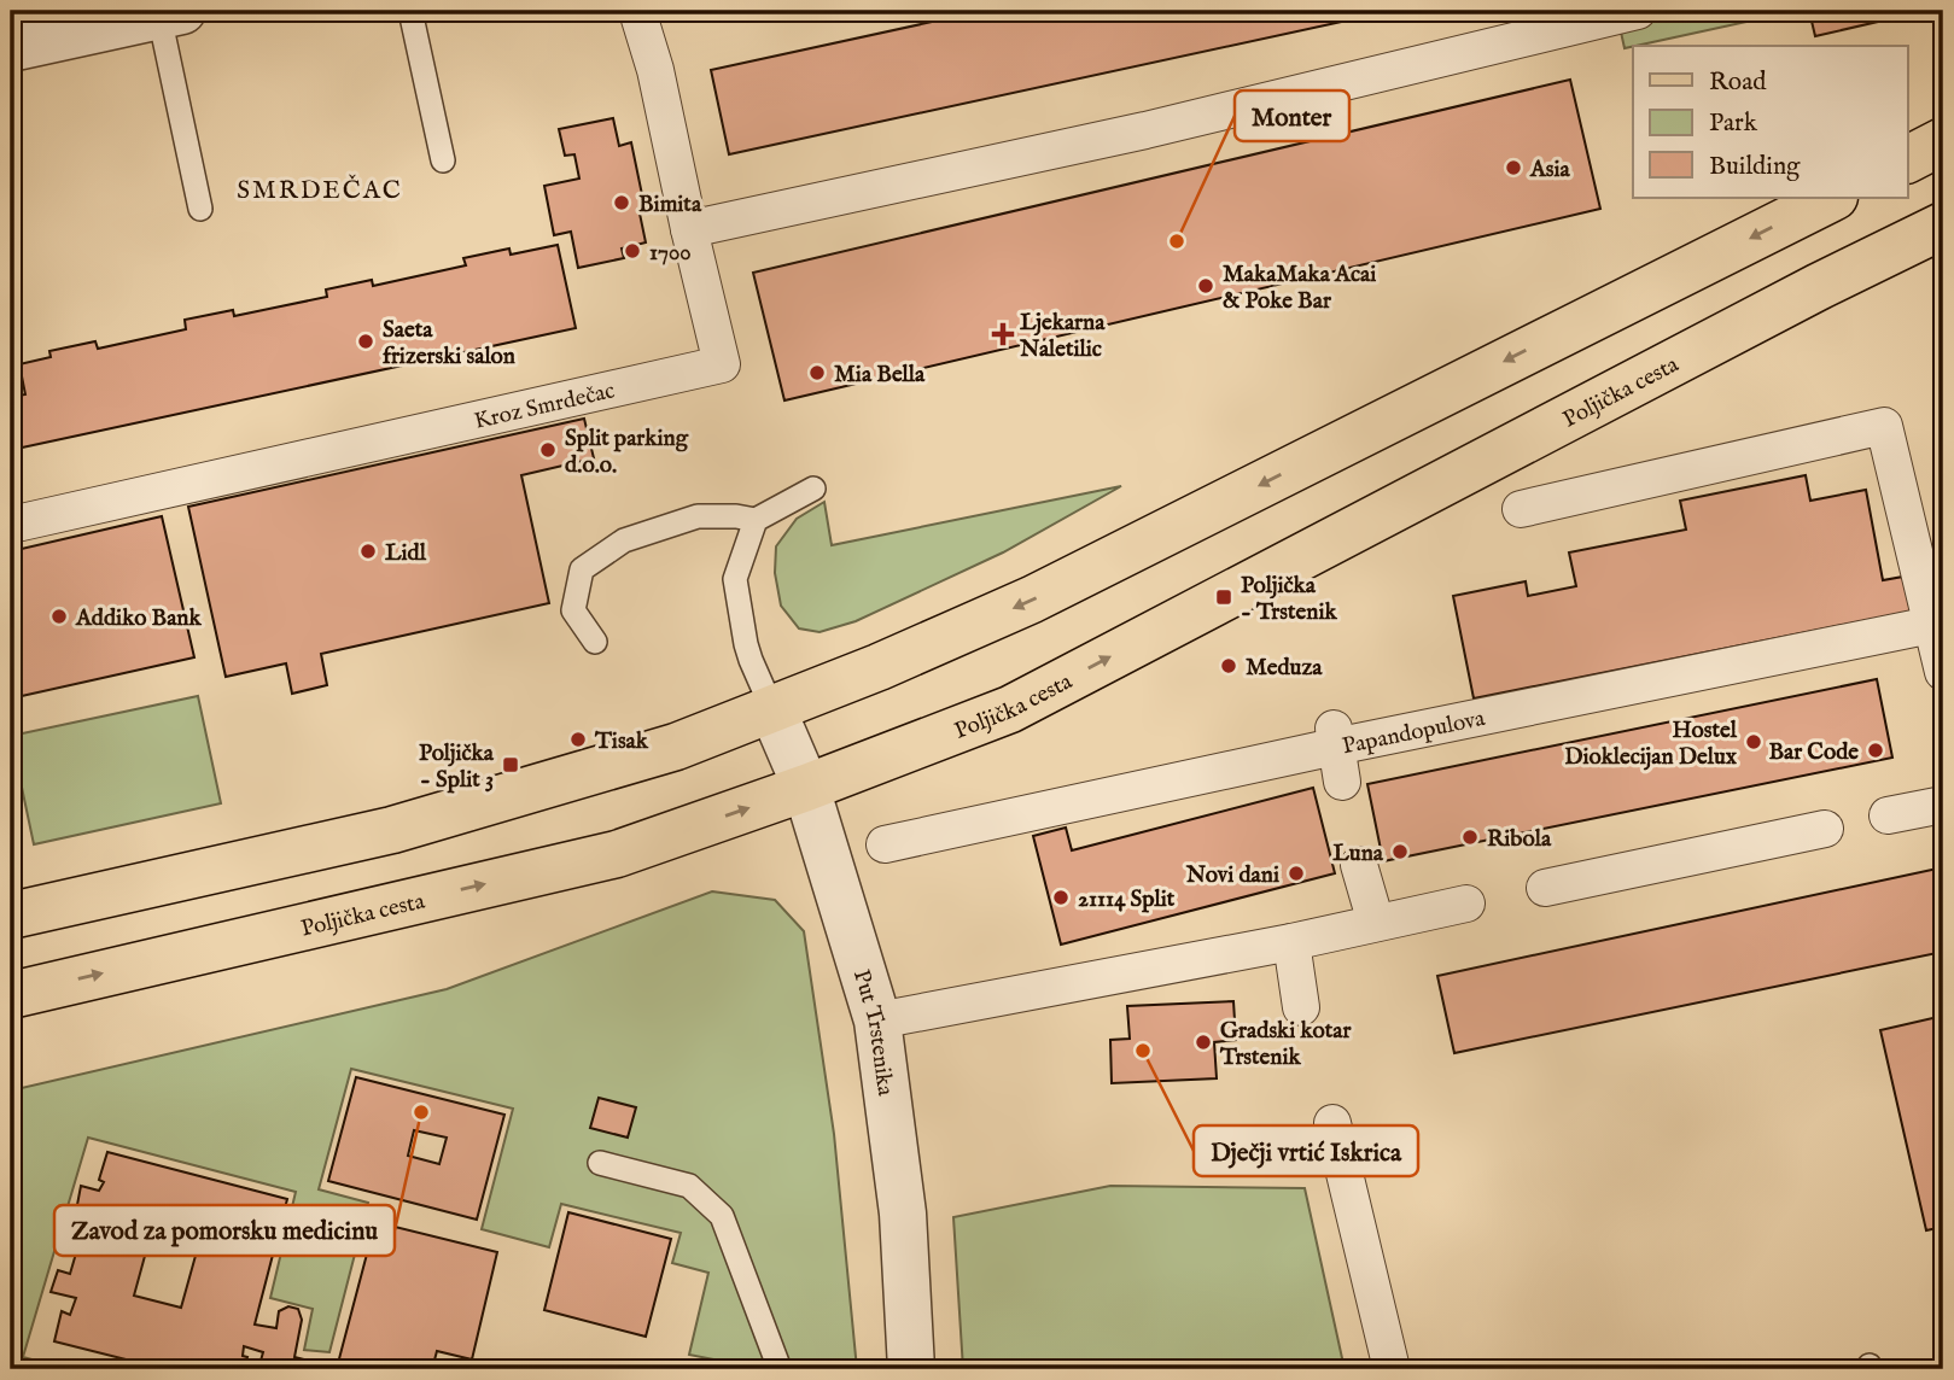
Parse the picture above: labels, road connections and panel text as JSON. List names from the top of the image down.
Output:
{
  "streets": {
    "main road": ["Poljička cesta"],
    "street": ["Kroz Smrdečac", "Papandopulova", "Put Trstenika"]
  },
  "crossings": [
    ["Poljička cesta", "Put Trstenika"]
  ],
  "districts": ["SMRDEČAC"],
  "places": {
    "other": [
      "Asia",
      "Bimita",
      "Monter",
      "1700",
      "MakaMaka Acai & Poke Bar",
      "Saeta frizerski salon",
      "Mia Bella",
      "Split parking d.o.o.",
      "Lidl",
      "Addiko Bank",
      "Meduza",
      "Tisak",
      "Hostel Dioklecijan Delux",
      "Bar Code",
      "Ribola",
      "Luna",
      "Novi dani",
      "21114 Split",
      "Gradski kotar Trstenik",
      "Dječji vrtić Iskrica",
      "Zavod za pomorsku medicinu"
    ],
    "health": ["Ljekarna Naletilic"],
    "transit": ["Poljička - Trstenik", "Poljička - Split 3"]
  },
  "legend": ["Road", "Park", "Building"]
}
